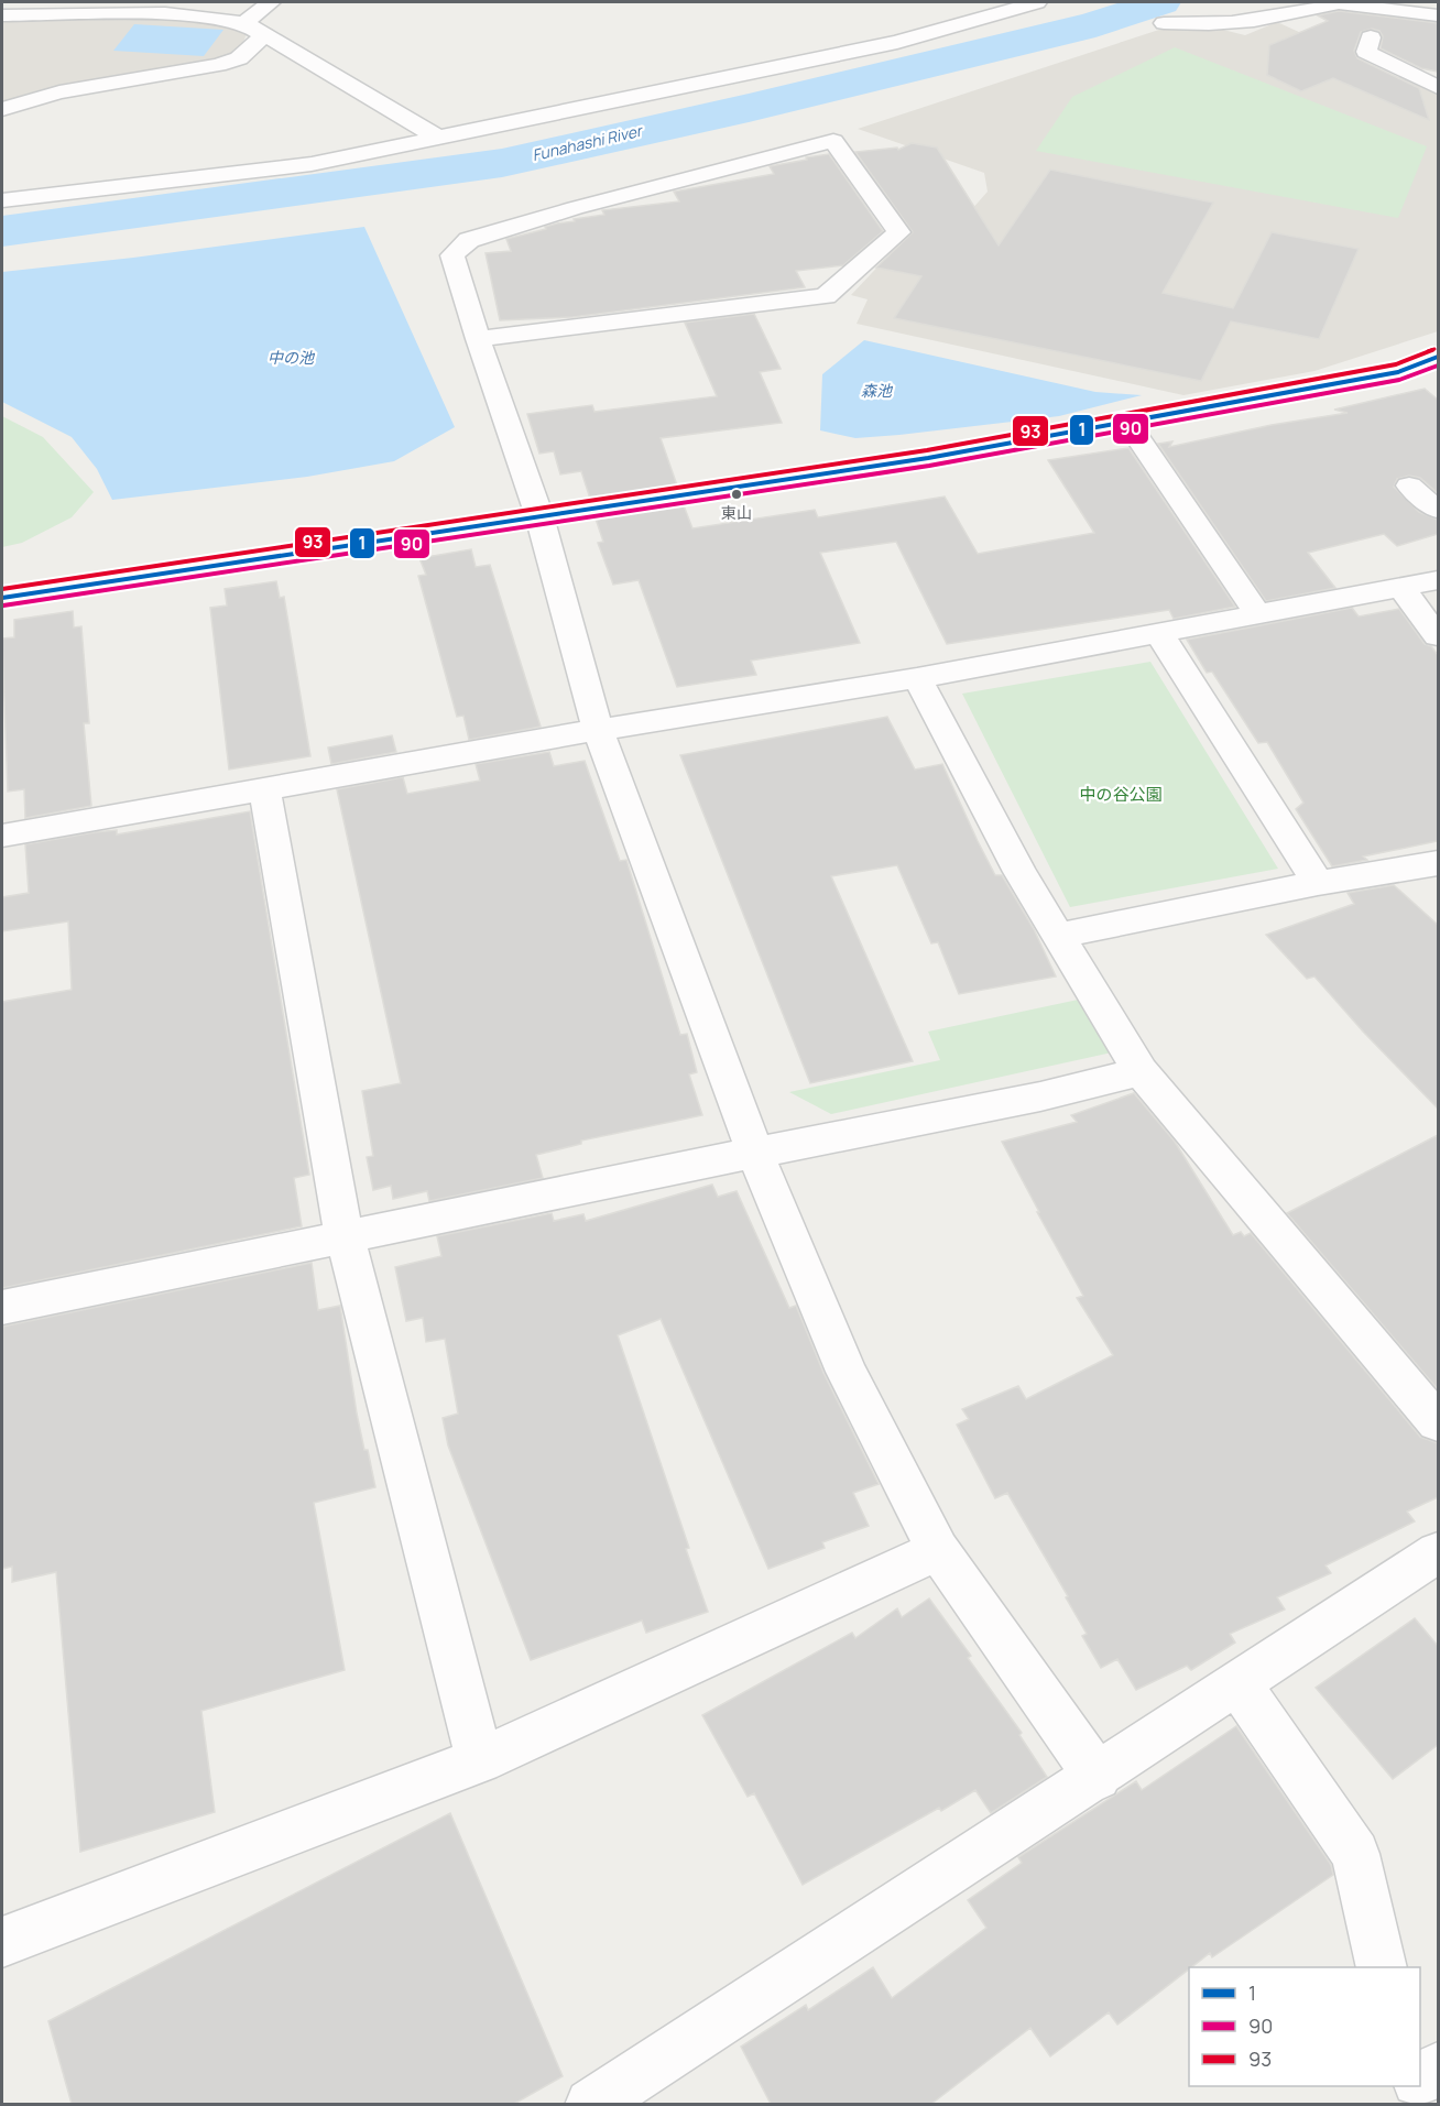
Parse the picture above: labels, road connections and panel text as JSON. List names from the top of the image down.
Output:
{
  "water": ["Funahashi River", "中の池", "森池"],
  "parks": ["中の谷公園"],
  "places": ["東山"],
  "lines": ["transit line 93", "transit line 1", "transit line 90"],
  "legend": ["1", "90", "93"]
}
